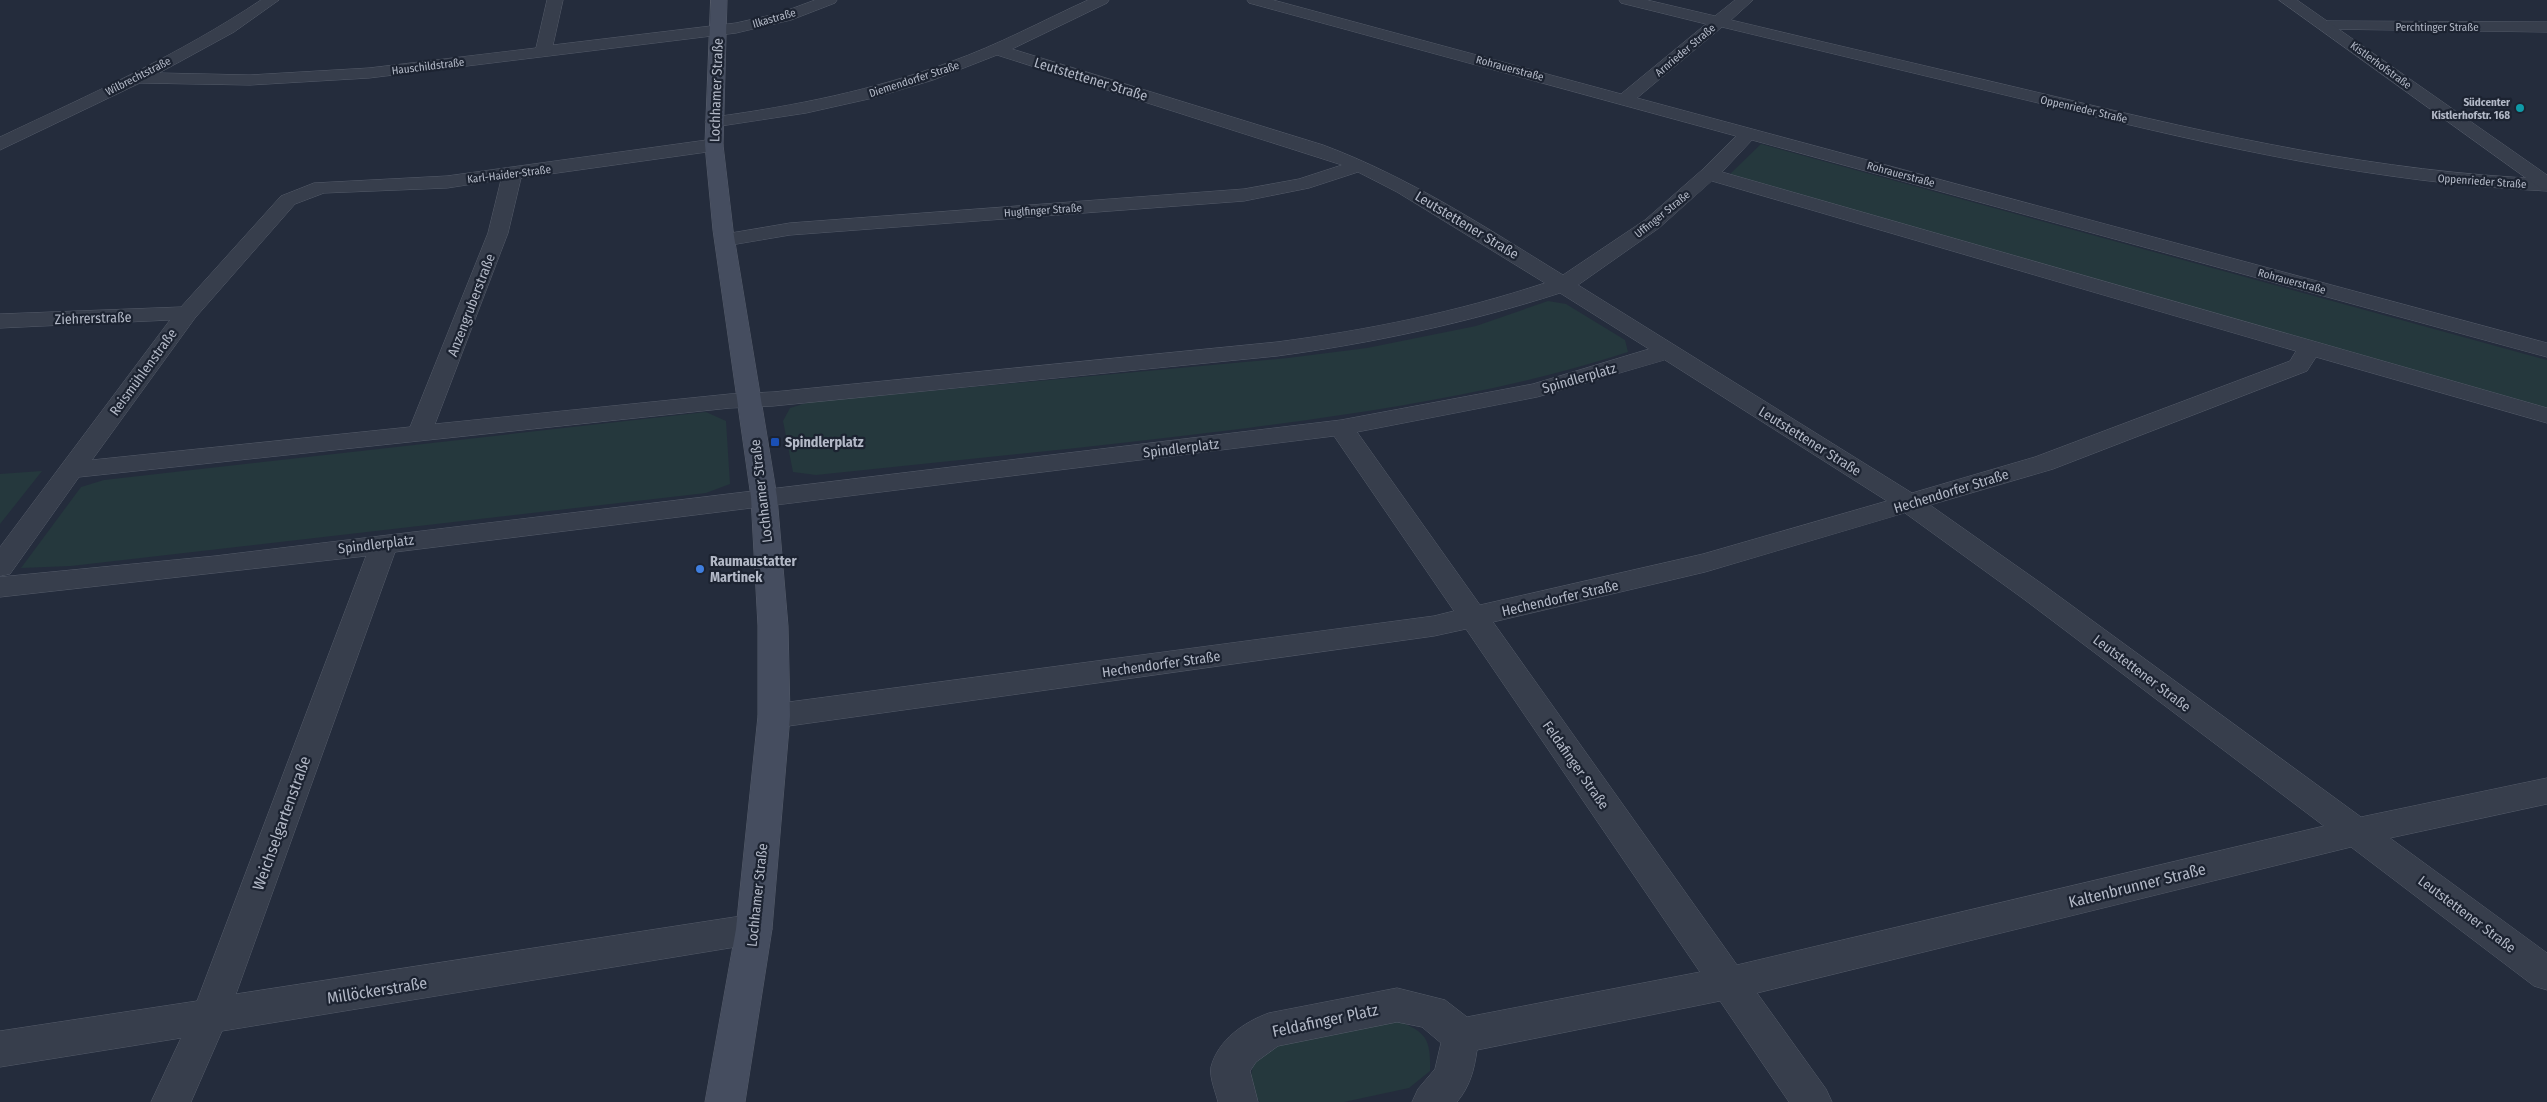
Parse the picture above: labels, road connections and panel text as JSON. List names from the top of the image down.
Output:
{
  "streets": {
    "main road": ["Lochhamer Straße"],
    "street": [
      "Ilkastraße",
      "Perchtinger Straße",
      "Arnrieder Straße",
      "Kistlerhofstraße",
      "Hauschildstraße",
      "Rohrauerstraße",
      "Wilbrechtstraße",
      "Diemendorfer Straße",
      "Leutstettener Straße",
      "Oppenrieder Straße",
      "Karl-Haider-Straße",
      "Huglfinger Straße",
      "Uffinger Straße",
      "Anzengruberstraße",
      "Ziehrerstraße",
      "Reismühlenstraße",
      "Spindlerplatz",
      "Hechendorfer Straße",
      "Feldafinger Straße",
      "Weichselgartenstraße",
      "Kaltenbrunner Straße",
      "Millöckerstraße",
      "Feldafinger Platz"
    ]
  },
  "crossings": [
    ["Ilkastraße", "Hauschildstraße"],
    ["Ilkastraße", "Lochhamer Straße"],
    ["Perchtinger Straße", "Kistlerhofstraße"],
    ["Arnrieder Straße", "Rohrauerstraße"],
    ["Arnrieder Straße", "Oppenrieder Straße"],
    ["Kistlerhofstraße", "Oppenrieder Straße"],
    ["Hauschildstraße", "Wilbrechtstraße"],
    ["Hauschildstraße", "Lochhamer Straße"],
    ["Rohrauerstraße", "Uffinger Straße"],
    ["Diemendorfer Straße", "Leutstettener Straße"],
    ["Diemendorfer Straße", "Lochhamer Straße"],
    ["Leutstettener Straße", "Huglfinger Straße"],
    ["Leutstettener Straße", "Uffinger Straße"],
    ["Leutstettener Straße", "Spindlerplatz"],
    ["Leutstettener Straße", "Hechendorfer Straße"],
    ["Leutstettener Straße", "Kaltenbrunner Straße"],
    ["Lochhamer Straße", "Karl-Haider-Straße"],
    ["Lochhamer Straße", "Huglfinger Straße"],
    ["Lochhamer Straße", "Spindlerplatz"],
    ["Lochhamer Straße", "Hechendorfer Straße"],
    ["Lochhamer Straße", "Millöckerstraße"],
    ["Karl-Haider-Straße", "Anzengruberstraße"],
    ["Karl-Haider-Straße", "Reismühlenstraße"],
    ["Ziehrerstraße", "Reismühlenstraße"],
    ["Spindlerplatz", "Feldafinger Straße"],
    ["Spindlerplatz", "Weichselgartenstraße"],
    ["Hechendorfer Straße", "Feldafinger Straße"],
    ["Feldafinger Straße", "Kaltenbrunner Straße"],
    ["Weichselgartenstraße", "Millöckerstraße"]
  ],
  "places": {
    "other": ["Südcenter Kistlerhofstr. 168", "Raumaustatter Martinek"],
    "transit": ["Spindlerplatz"]
  }
}
